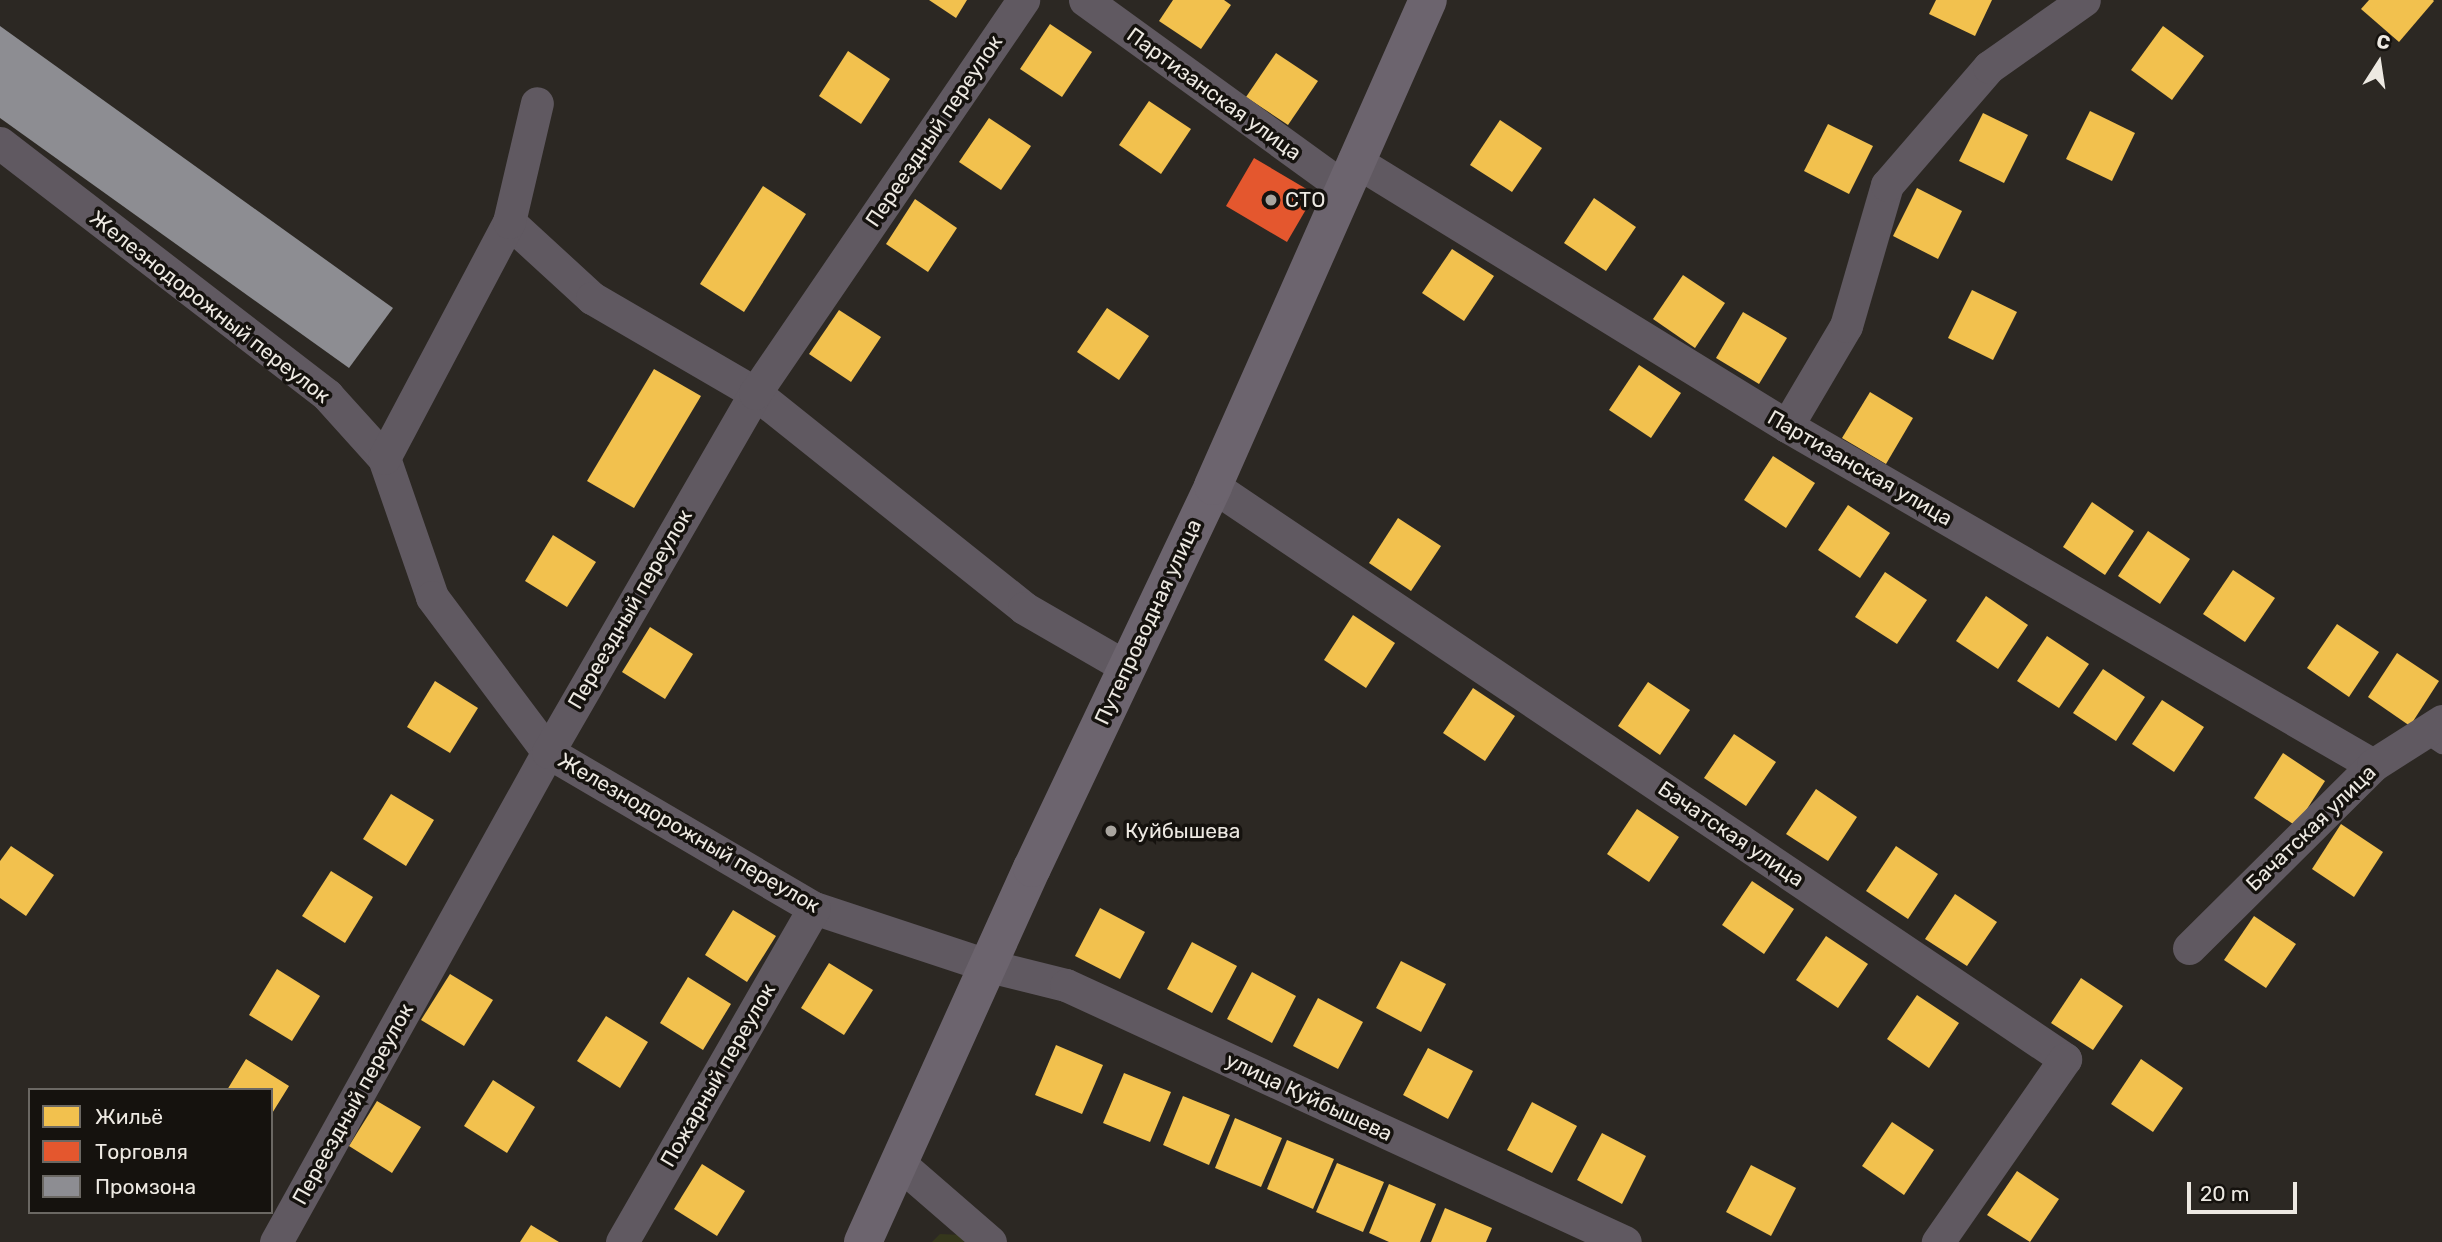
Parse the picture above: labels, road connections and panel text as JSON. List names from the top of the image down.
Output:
{
  "streets": {
    "main road": ["Путепроводная улица"],
    "street": [
      "Партизанская улица",
      "Переездный переулок",
      "Железнодорожный переулок",
      "Бачатская улица",
      "Пожарный переулок",
      "улица Куйбышева"
    ]
  },
  "crossings": [
    ["Партизанская улица", "Путепроводная улица"],
    ["Партизанская улица", "Бачатская улица"],
    ["Переездный переулок", "Железнодорожный переулок"],
    ["Железнодорожный переулок", "Путепроводная улица"],
    ["Железнодорожный переулок", "Пожарный переулок"],
    ["Железнодорожный переулок", "улица Куйбышева"],
    ["Путепроводная улица", "Бачатская улица"],
    ["Путепроводная улица", "улица Куйбышева"]
  ],
  "places": ["СТО", "Куйбышева"],
  "legend": ["Жильё", "Торговля", "Промзона"],
  "scale_bar": "20 m",
  "north": "top"
}
